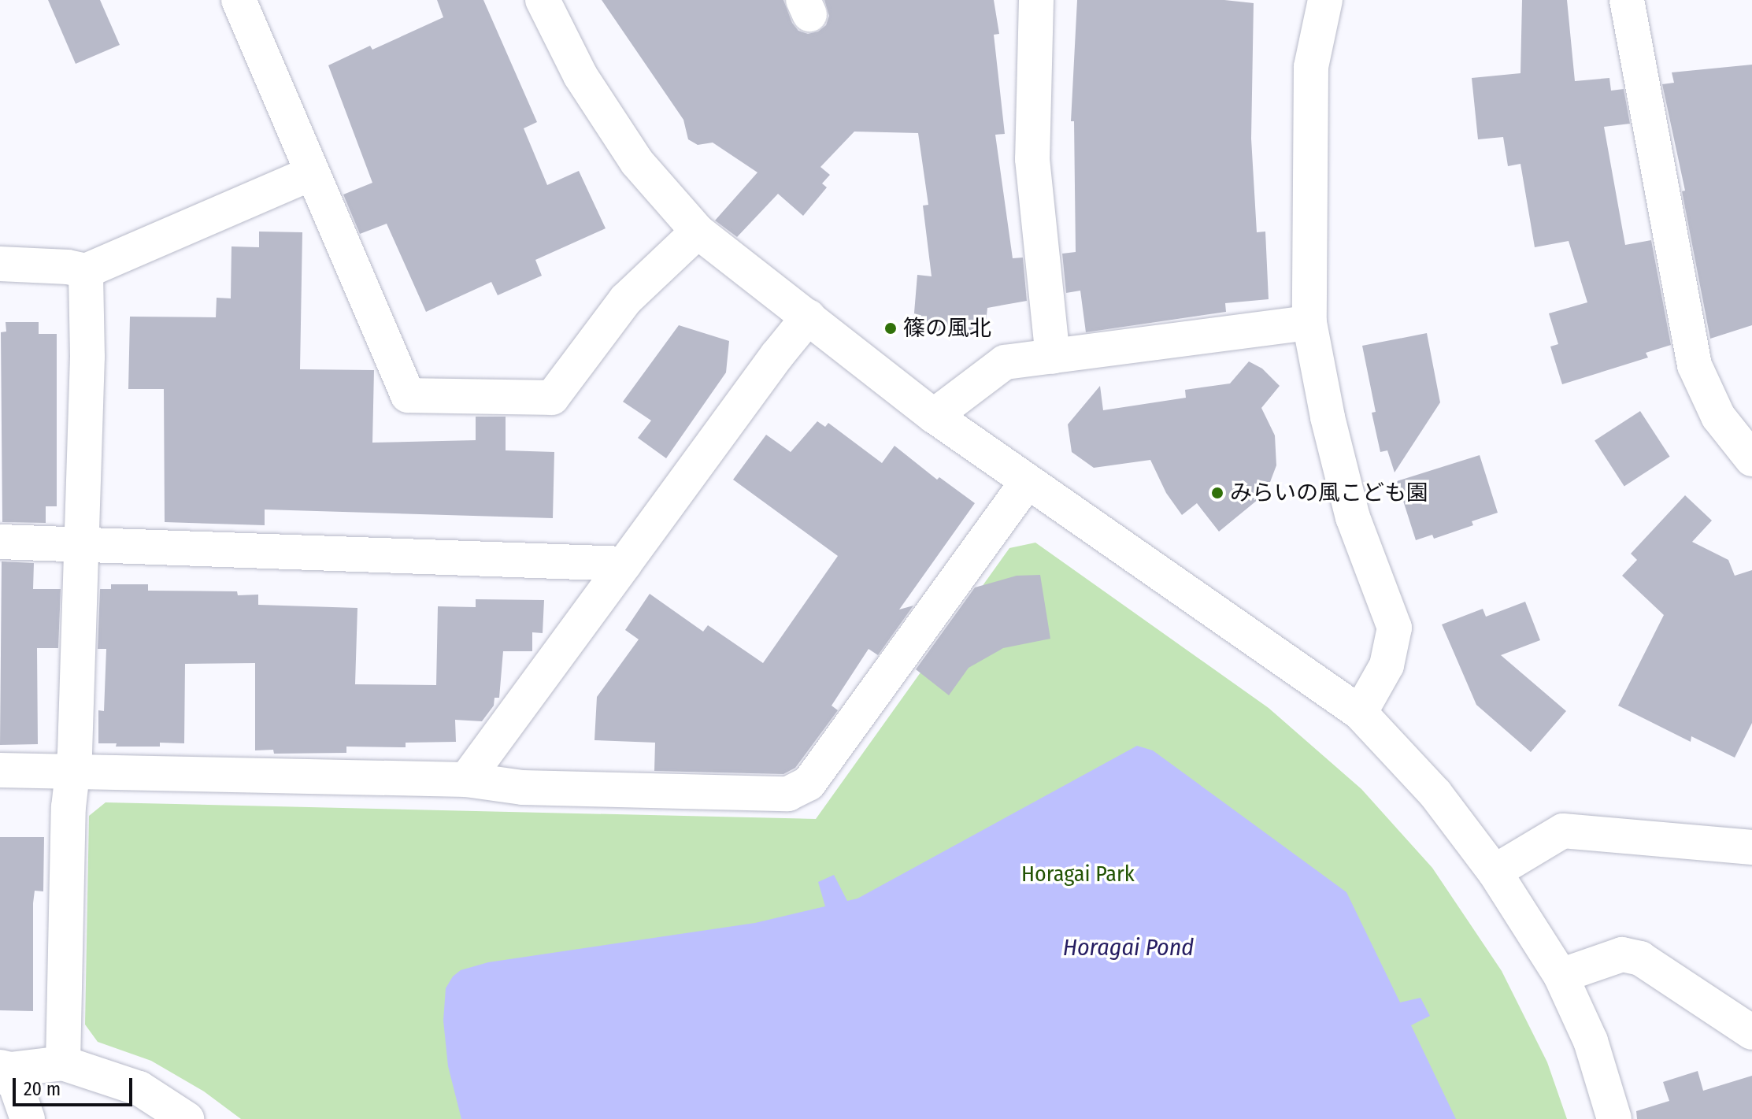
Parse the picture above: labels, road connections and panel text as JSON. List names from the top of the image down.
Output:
{
  "water": ["Horagai Pond"],
  "parks": ["Horagai Park"],
  "places": ["篠の風北", "みらいの風こども園"],
  "scale_bar": "20 m"
}
